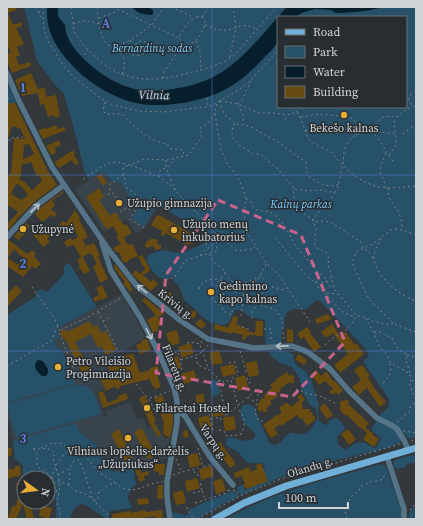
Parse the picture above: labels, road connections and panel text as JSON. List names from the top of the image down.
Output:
{
  "streets": {
    "main road": ["Olandų g."],
    "street": ["Krivių g.", "Filaretų g.", "Varpų g."]
  },
  "crossings": [
    ["Krivių g.", "Filaretų g."],
    ["Filaretų g.", "Varpų g."]
  ],
  "water": ["Vilnia"],
  "parks": ["Bernardinų sodas", "Kalnų parkas"],
  "places": [
    "Bekešo kalnas",
    "Užupio gimnazija",
    "Užupynė",
    "Užupio menų inkubatorius",
    "Gedimino kapo kalnas",
    "Petro Vileišio Progimnazija",
    "Filaretai Hostel",
    "Vilniaus lopšelis-darželis „Užupiukas“"
  ],
  "legend": [
    "Road",
    "Park",
    "Water",
    "Building"
  ],
  "scale_bar": "100 m",
  "north": "right",
  "grid": {
    "columns": ["A"],
    "rows": ["1", "2", "3"]
  }
}
